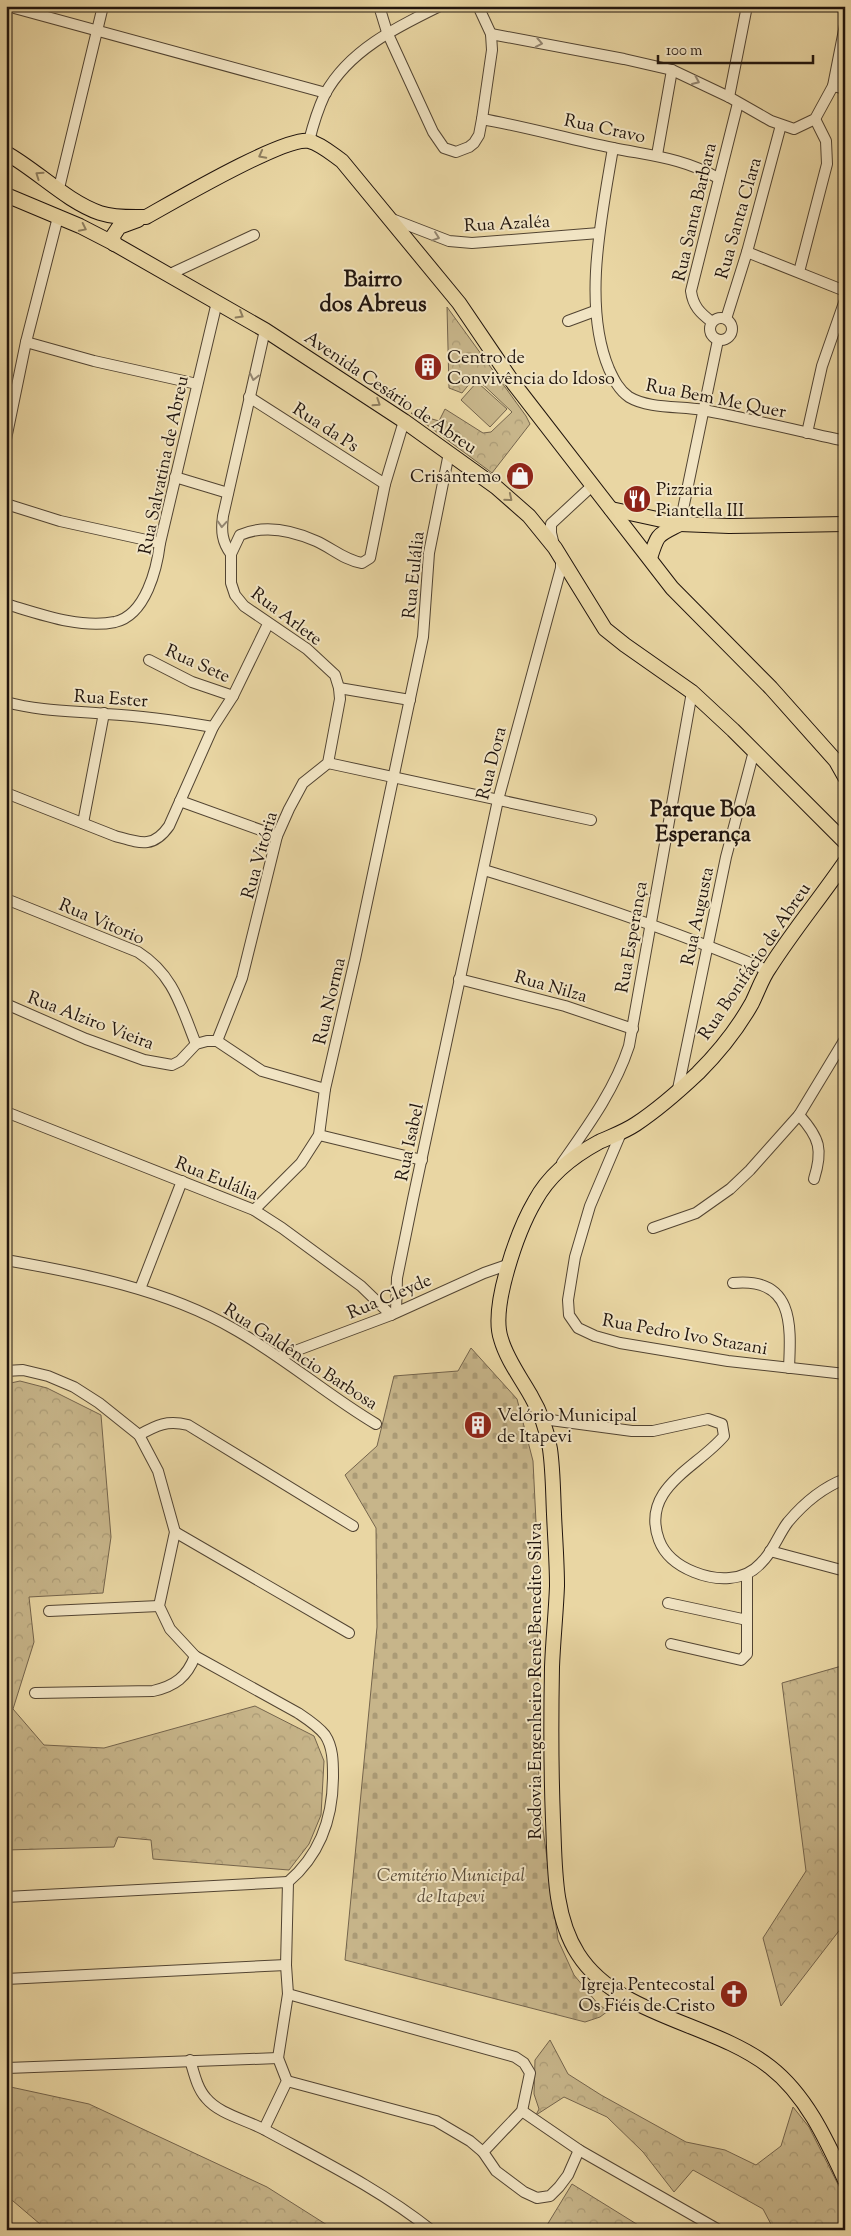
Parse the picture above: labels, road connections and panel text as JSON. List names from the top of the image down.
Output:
{
  "streets": {
    "main road": ["Avenida Cesário de Abreu", "Rua Bonifácio de Abreu", "Rodovia Engenheiro Renê Benedito Silva"],
    "street": [
      "Rua Cravo",
      "Rua Santa Barbara",
      "Rua Santa Clara",
      "Rua Azaléa",
      "Rua Bem Me Quer",
      "Rua da Ps",
      "Rua Salvatina de Abreu",
      "Rua Eulália",
      "Rua Arlete",
      "Rua Sete",
      "Rua Ester",
      "Rua Dora",
      "Rua Vitória",
      "Rua Augusta",
      "Rua Vitorio",
      "Rua Esperança",
      "Rua Nilza",
      "Rua Norma",
      "Rua Alziro Vieira",
      "Rua Isabel",
      "Rua Cleyde",
      "Rua Pedro Ivo Stazani",
      "Rua Galdêncio Barbosa"
    ]
  },
  "crossings": [
    ["Rua Cravo", "Rua Santa Barbara"],
    ["Rua Cravo", "Rua Bem Me Quer"],
    ["Rua Santa Barbara", "Rua Santa Clara"],
    ["Rua Azaléa", "Rua Bem Me Quer"],
    ["Avenida Cesário de Abreu", "Rua Salvatina de Abreu"],
    ["Avenida Cesário de Abreu", "Rua Eulália"],
    ["Avenida Cesário de Abreu", "Rua Dora"],
    ["Avenida Cesário de Abreu", "Rua Augusta"],
    ["Avenida Cesário de Abreu", "Rua Esperança"],
    ["Rua Eulália", "Rua Norma"],
    ["Rua Eulália", "Rua Isabel"],
    ["Rua Eulália", "Rua Cleyde"],
    ["Rua Dora", "Rua Nilza"],
    ["Rua Dora", "Rua Isabel"],
    ["Rua Augusta", "Rua Bonifácio de Abreu"],
    ["Rua Vitorio", "Rua Alziro Vieira"],
    ["Rua Esperança", "Rua Bonifácio de Abreu"],
    ["Rua Esperança", "Rua Nilza"],
    ["Rua Bonifácio de Abreu", "Rua Cleyde"],
    ["Rua Bonifácio de Abreu", "Rua Pedro Ivo Stazani"],
    ["Rua Bonifácio de Abreu", "Rodovia Engenheiro Renê Benedito Silva"],
    ["Rua Nilza", "Rua Isabel"],
    ["Rua Isabel", "Rua Cleyde"],
    ["Rua Cleyde", "Rua Galdêncio Barbosa"],
    ["Rua Cleyde", "Rodovia Engenheiro Renê Benedito Silva"]
  ],
  "one_way": ["Rua Azaléa"],
  "districts": ["Bairro dos Abreus", "Parque Boa Esperança"],
  "parks": ["Cemitério Municipal de Itapevi"],
  "places": {
    "building": ["Centro de Convivência do Idoso", "Velório Municipal de Itapevi"],
    "shop": ["Crisântemo"],
    "restaurant": ["Pizzaria Piantella III"],
    "church": ["Igreja Pentecostal Os Fiéis de Cristo"]
  },
  "scale_bar": "100 m"
}
